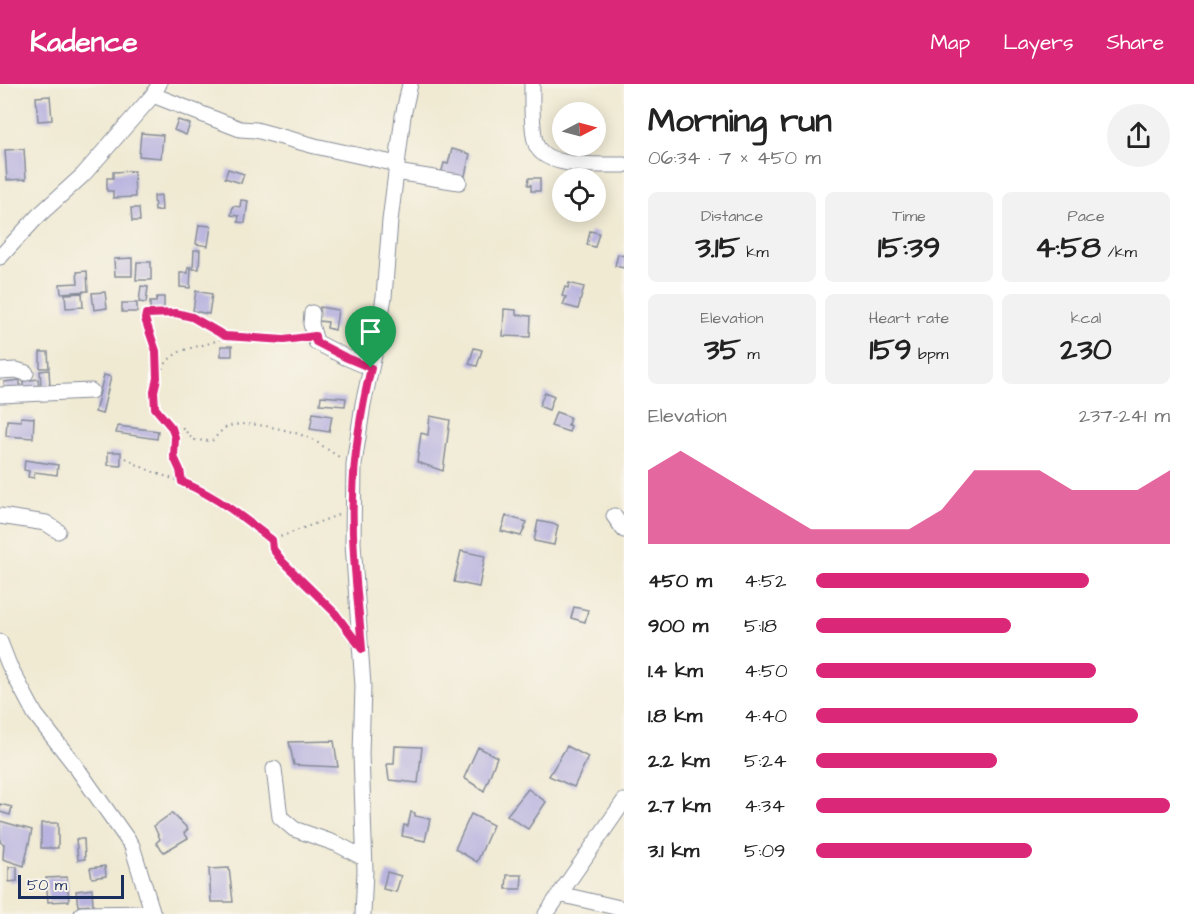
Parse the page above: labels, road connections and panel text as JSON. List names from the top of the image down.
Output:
{
  "scale_bar": "50 m",
  "north": "right",
  "page": {
    "header": "Kadence",
    "nav": ["Map", "Layers", "Share"],
    "heading": ["Morning run", "06:34 · 7 × 450 m"],
    "stats": [
      ["Distance", "3.15 km"],
      ["Time", "15:39"],
      ["Pace", "4:58 /km"],
      ["Elevation", "35 m"],
      ["Heart rate", "159 bpm"],
      ["kcal", "230"]
    ],
    "chart": ["Elevation", "237–241 m"],
    "list": [
      {
        "name": "450 m",
        "note": "4:52"
      },
      {
        "name": "900 m",
        "note": "5:18"
      },
      {
        "name": "1.4 km",
        "note": "4:50"
      },
      {
        "name": "1.8 km",
        "note": "4:40"
      },
      {
        "name": "2.2 km",
        "note": "5:24"
      },
      {
        "name": "2.7 km",
        "note": "4:34"
      },
      {
        "name": "3.1 km",
        "note": "5:09"
      }
    ],
    "scale": "50 m"
  }
}
